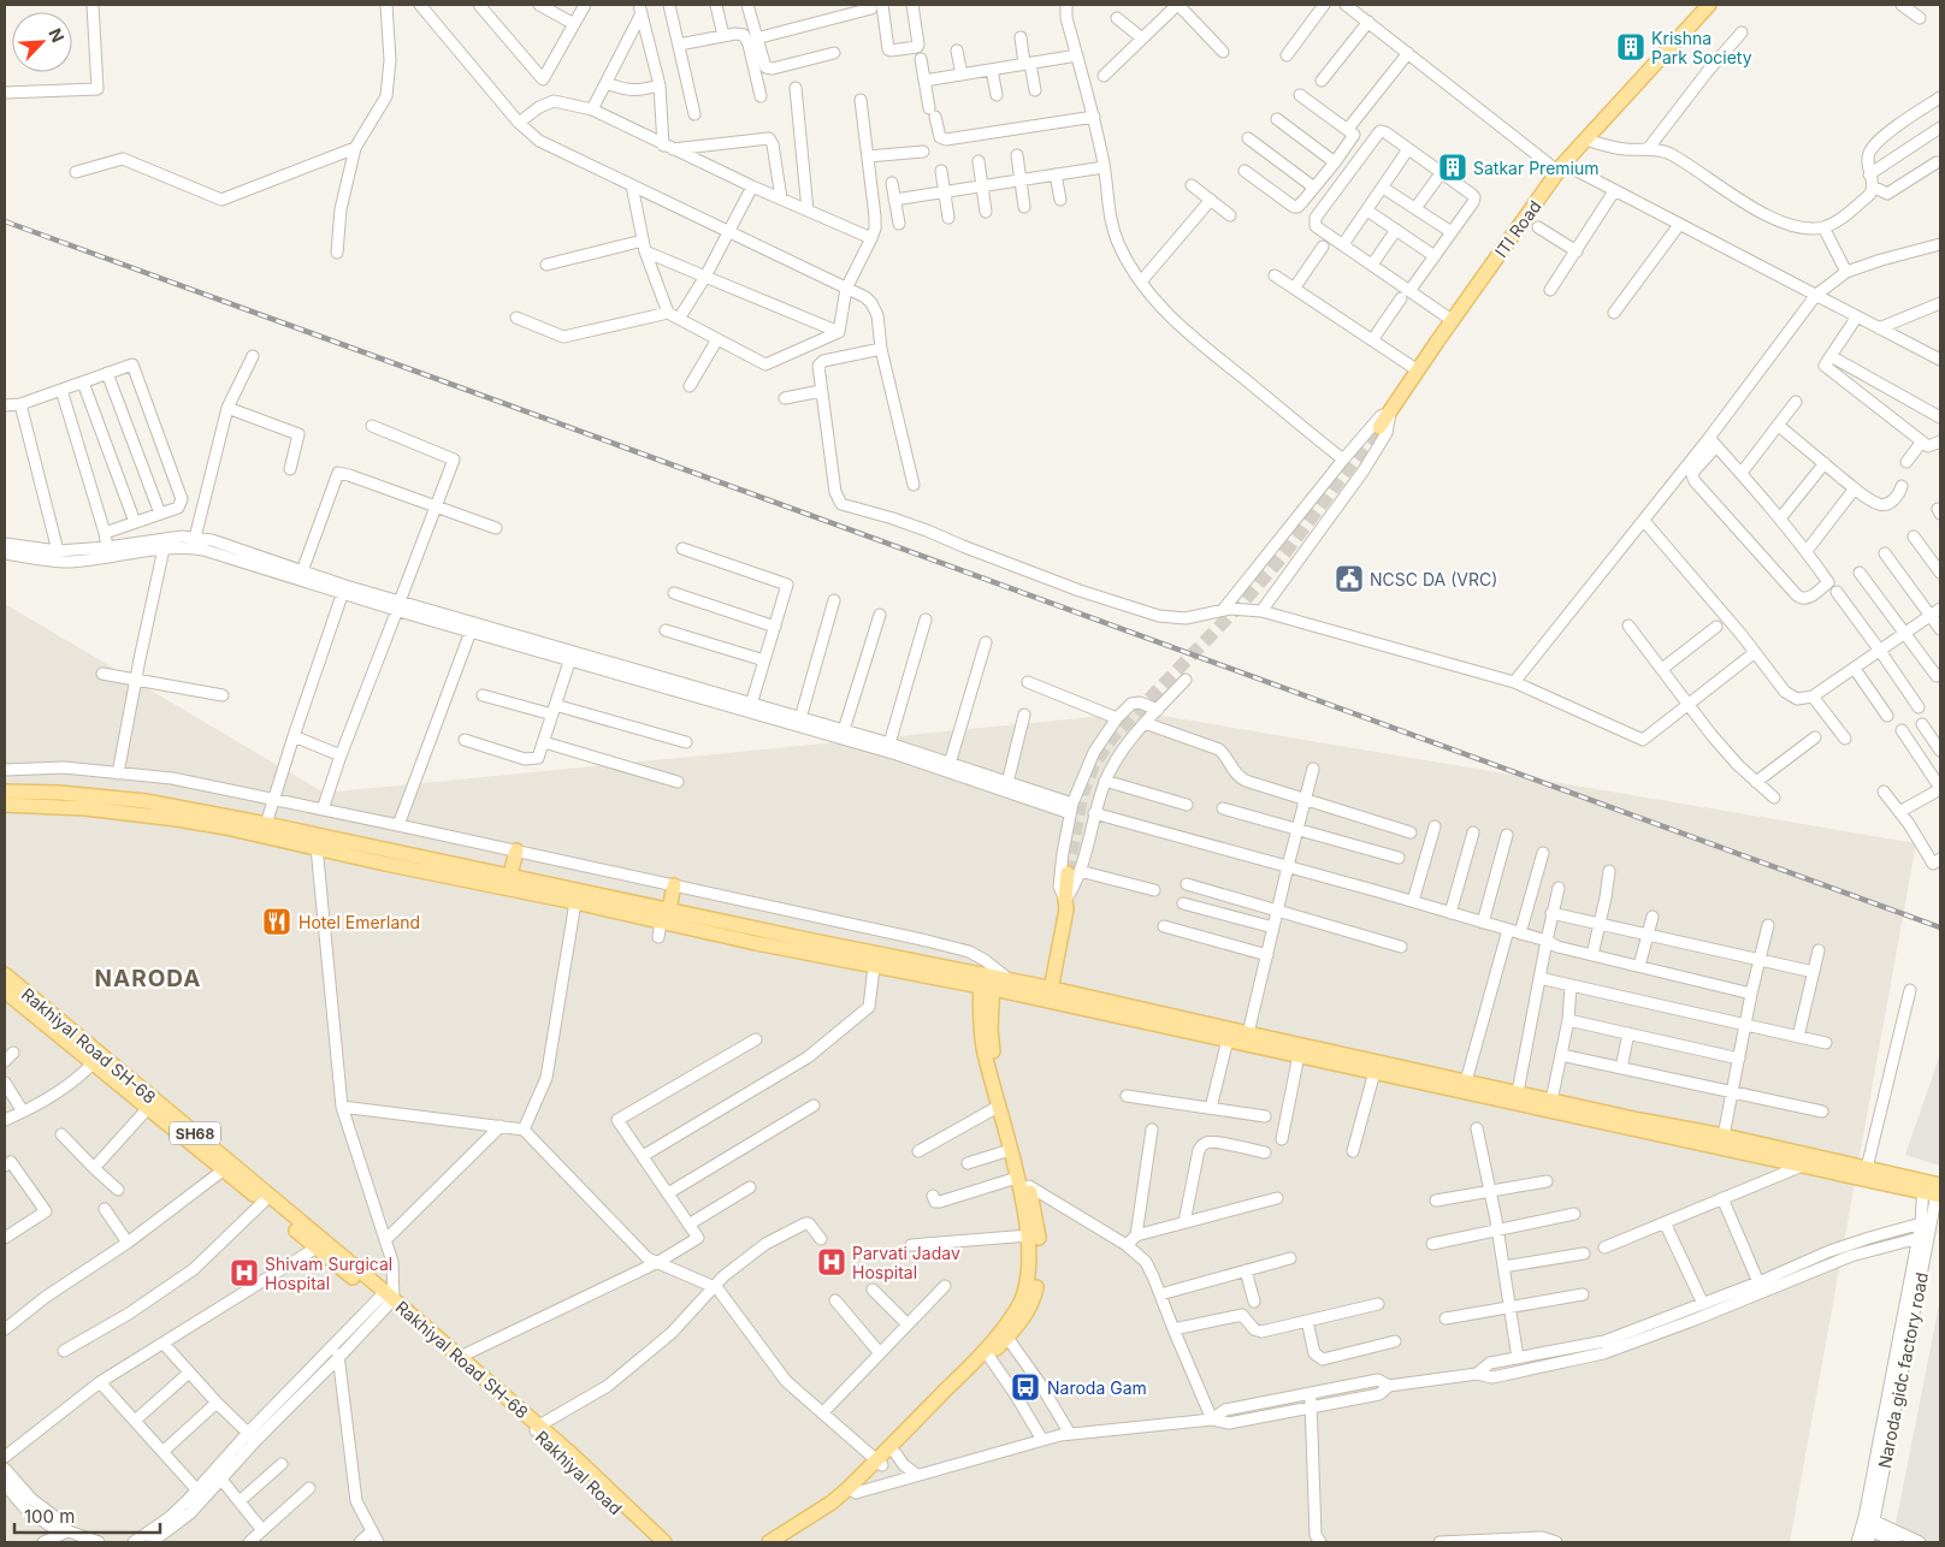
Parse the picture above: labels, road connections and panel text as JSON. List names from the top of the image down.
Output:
{
  "streets": {
    "main road": [
      "ITI Road",
      "Rakhiyal Road SH-68",
      "SH68",
      "Rakhiyal Road"
    ],
    "street": ["Naroda gidc factory road"]
  },
  "crossings": [
    ["Rakhiyal Road SH-68", "Rakhiyal Road"]
  ],
  "districts": ["NARODA"],
  "places": {
    "building": ["Krishna Park Society", "Satkar Premium"],
    "public building": ["NCSC DA (VRC)"],
    "restaurant": ["Hotel Emerland"],
    "hospital": ["Parvati Jadav Hospital", "Shivam Surgical Hospital"],
    "bus stop": ["Naroda Gam"]
  },
  "scale_bar": "100 m",
  "north": "top right"
}
